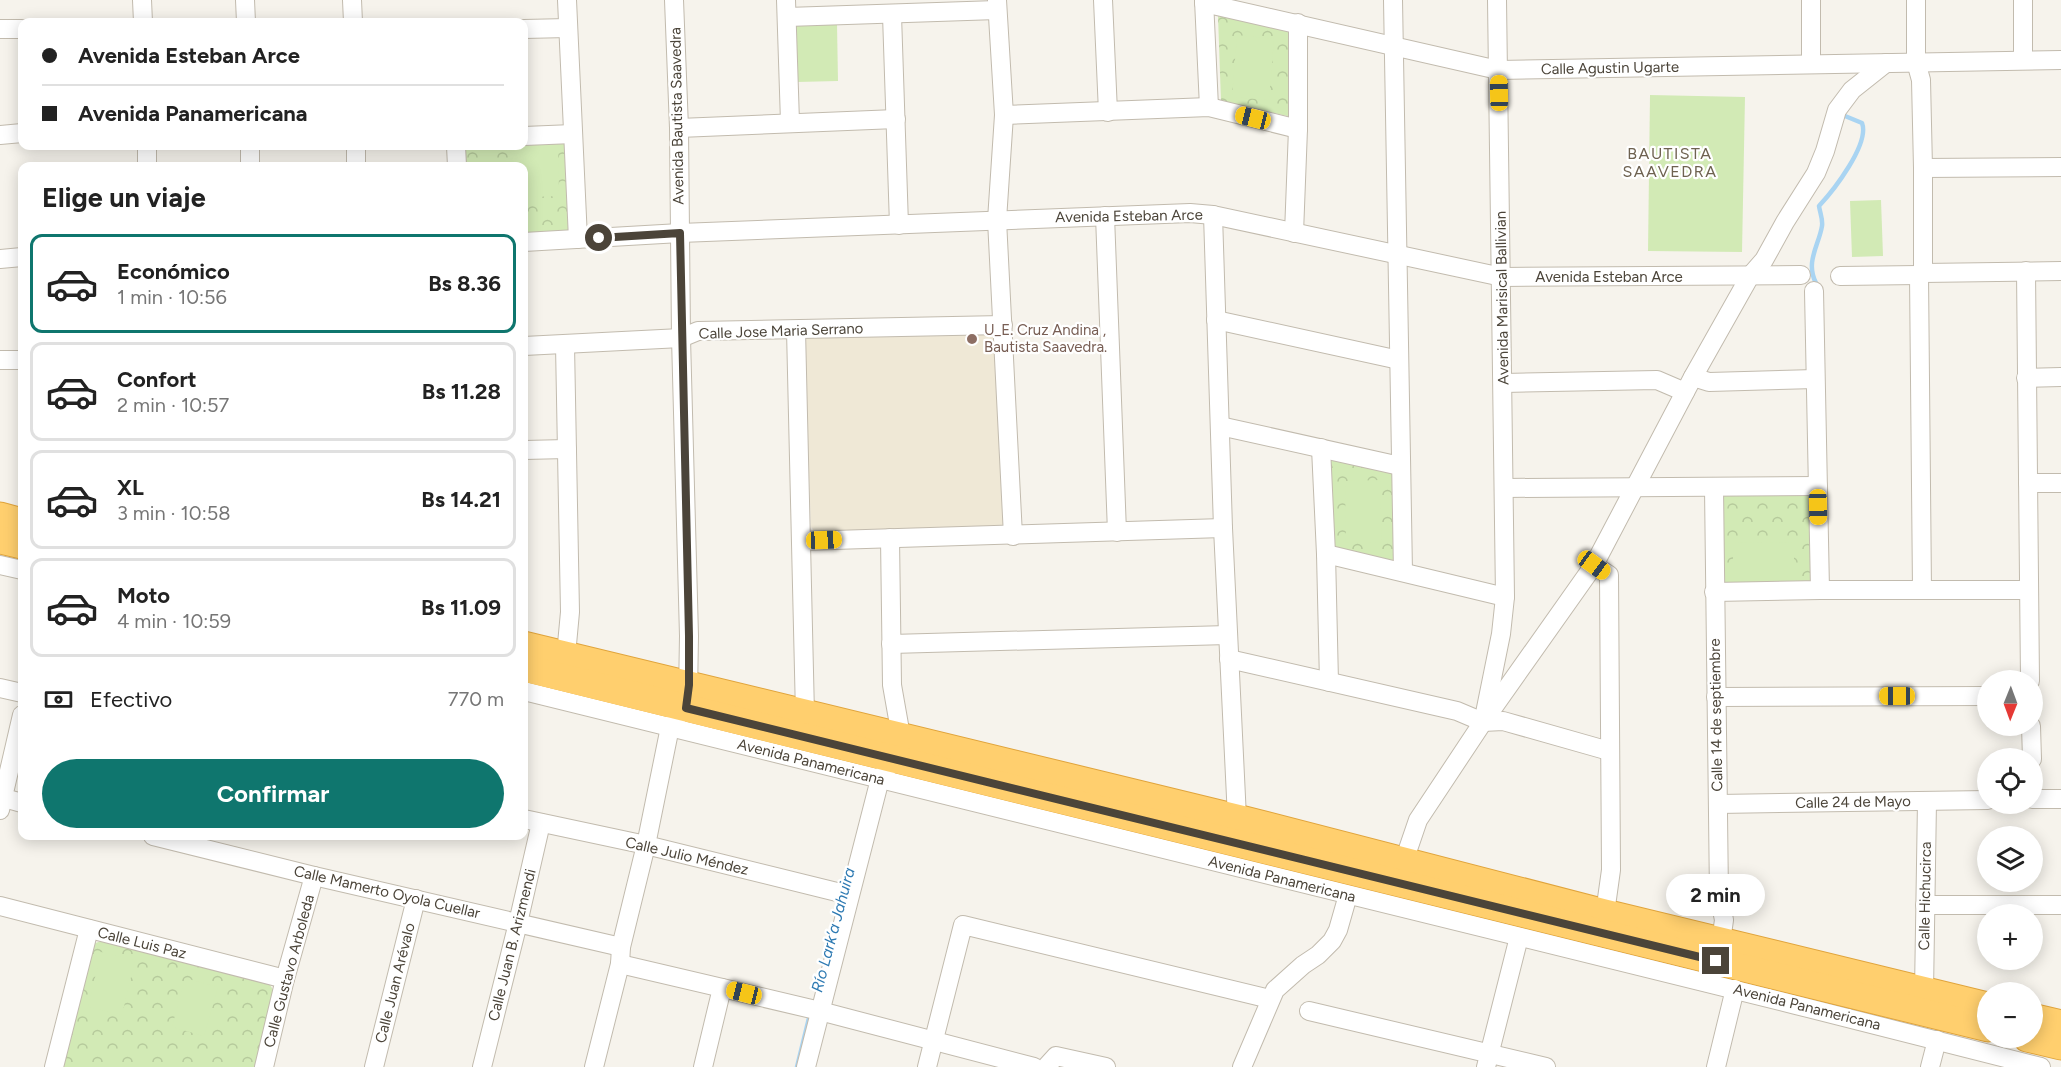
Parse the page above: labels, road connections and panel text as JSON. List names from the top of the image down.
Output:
{
  "streets": {
    "highway": ["Avenida Panamericana"],
    "street": [
      "Calle Agustin Ugarte",
      "Avenida Bautista Saavedra",
      "Avenida Esteban Arce",
      "Avenida Marisical Ballivian",
      "Calle Jose Maria Serrano",
      "Calle 14 de septiembre",
      "Calle 24 de Mayo",
      "Calle Julio Méndez",
      "Calle Mamerto Oyola Cuellar",
      "Calle Hichucirca",
      "Calle Luis Paz",
      "Calle Juan B. Arizmendi",
      "Calle Gustavo Arboleda",
      "Calle Juan Arévalo"
    ]
  },
  "crossings": [
    ["Calle Agustin Ugarte", "Avenida Marisical Ballivian"],
    ["Avenida Bautista Saavedra", "Avenida Esteban Arce"],
    ["Avenida Bautista Saavedra", "Calle Jose Maria Serrano"],
    ["Avenida Bautista Saavedra", "Avenida Panamericana"],
    ["Avenida Bautista Saavedra", "Calle Julio Méndez"],
    ["Avenida Bautista Saavedra", "Calle Mamerto Oyola Cuellar"],
    ["Avenida Esteban Arce", "Avenida Marisical Ballivian"],
    ["Calle 14 de septiembre", "Avenida Panamericana"],
    ["Calle 14 de septiembre", "Calle 24 de Mayo"],
    ["Avenida Panamericana", "Calle Hichucirca"],
    ["Calle 24 de Mayo", "Calle Hichucirca"],
    ["Calle Julio Méndez", "Calle Juan B. Arizmendi"],
    ["Calle Mamerto Oyola Cuellar", "Calle Juan B. Arizmendi"],
    ["Calle Mamerto Oyola Cuellar", "Calle Gustavo Arboleda"],
    ["Calle Mamerto Oyola Cuellar", "Calle Juan Arévalo"],
    ["Calle Luis Paz", "Calle Gustavo Arboleda"]
  ],
  "districts": ["BAUTISTA SAAVEDRA"],
  "water": ["Río Lark’a Jahuira"],
  "places": ["U_E. Cruz Andina , Bautista Saavedra."],
  "north": "bottom",
  "page": {
    "banner": ["Avenida Esteban Arce", "Avenida Panamericana"],
    "heading": "Elige un viaje",
    "list": [
      {
        "name": "Económico",
        "note": "1 min · 10:56",
        "value": "Bs 8.36"
      },
      {
        "name": "Confort",
        "note": "2 min · 10:57",
        "value": "Bs 11.28"
      },
      {
        "name": "XL",
        "note": "3 min · 10:58",
        "value": "Bs 14.21"
      },
      {
        "name": "Moto",
        "note": "4 min · 10:59",
        "value": "Bs 11.09"
      }
    ],
    "pay": ["Efectivo", "770 m"],
    "map_buttons": ["+", "−"],
    "buttons": "Confirmar",
    "bubble": "2 min"
  }
}
